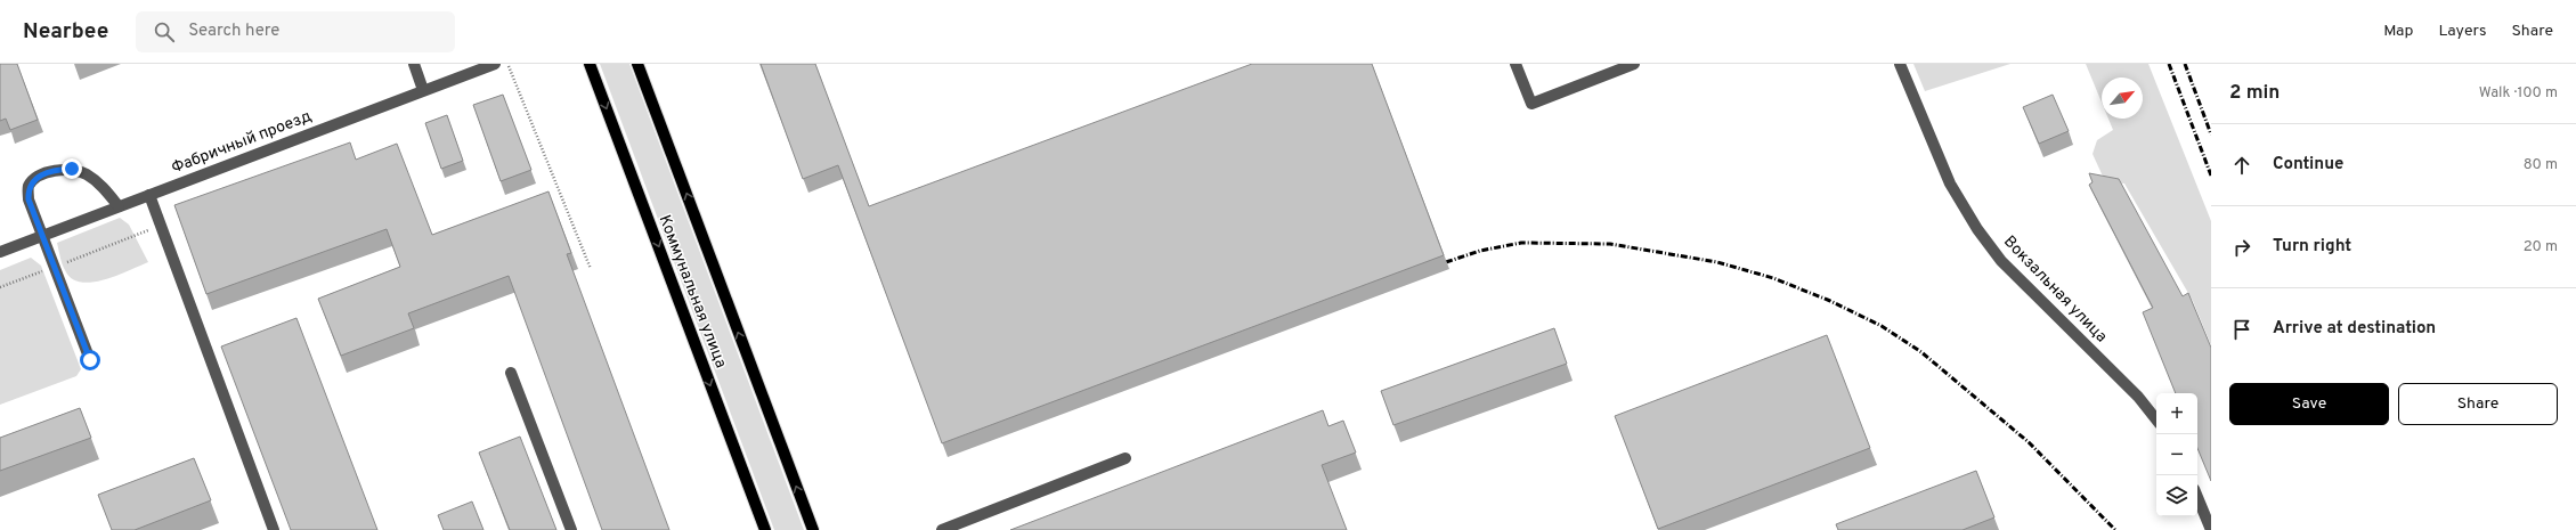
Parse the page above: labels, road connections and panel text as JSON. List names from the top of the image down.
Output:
{
  "streets": {
    "main road": ["Коммунальная улица"],
    "street": ["Фабричный проезд", "Вокзальная улица"]
  },
  "north": "top right",
  "page": {
    "header": "Nearbee",
    "search": "Search here",
    "nav": ["Map", "Layers", "Share"],
    "heading": ["2 min", "Walk · 100 m"],
    "list": [
      ["Continue", "80 m"],
      ["Turn right", "20 m"],
      "Arrive at destination"
    ],
    "buttons": ["Save", "Share"],
    "map_buttons": ["+", "−"]
  }
}
